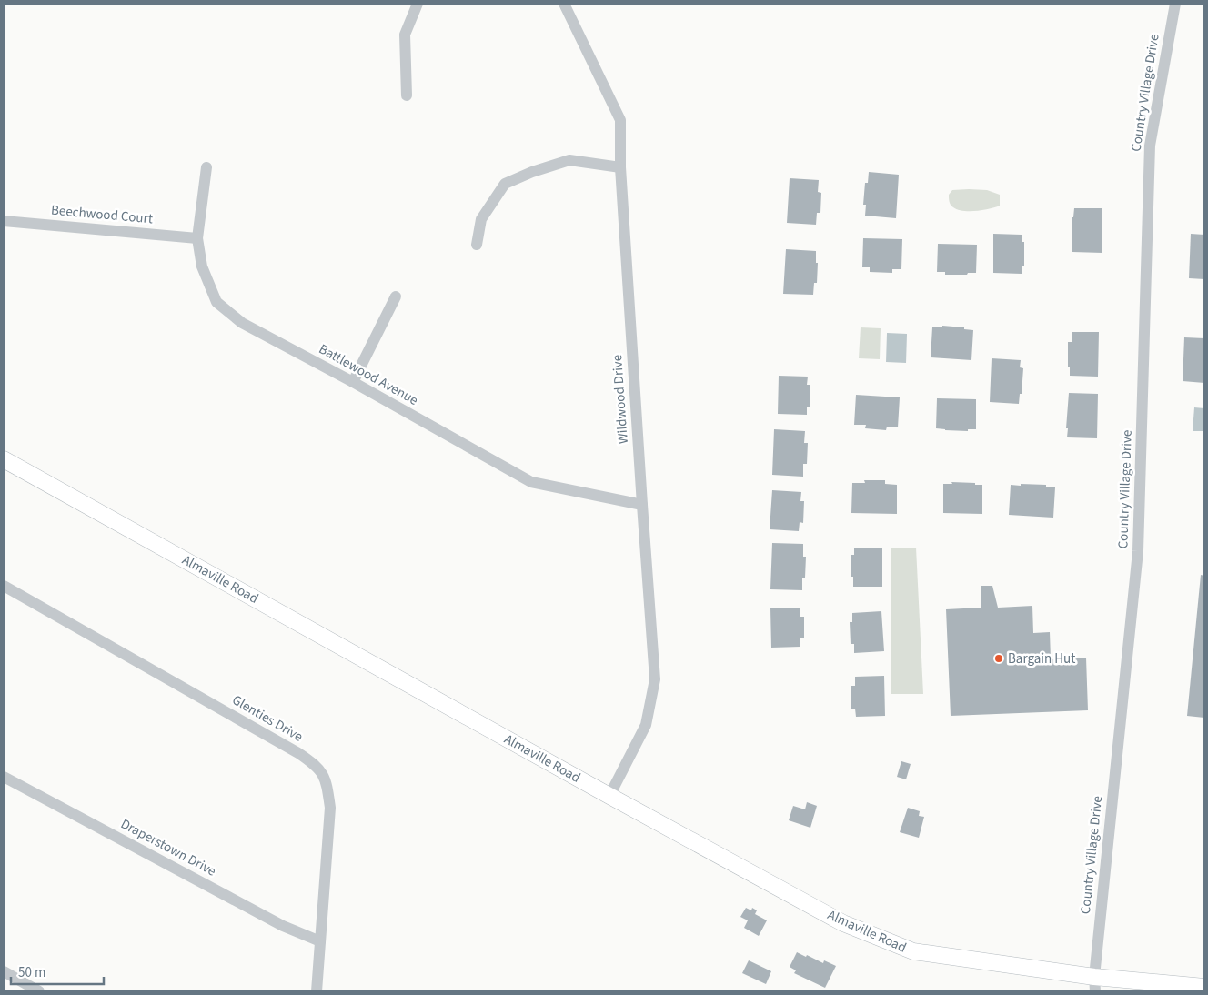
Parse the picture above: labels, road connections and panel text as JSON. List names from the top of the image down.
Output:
{
  "streets": {
    "street": [
      "Country Village Drive",
      "Beechwood Court",
      "Battlewood Avenue",
      "Wildwood Drive",
      "Almaville Road",
      "Glenties Drive",
      "Draperstown Drive"
    ]
  },
  "crossings": [
    ["Country Village Drive", "Almaville Road"],
    ["Beechwood Court", "Battlewood Avenue"],
    ["Battlewood Avenue", "Wildwood Drive"],
    ["Wildwood Drive", "Almaville Road"],
    ["Glenties Drive", "Draperstown Drive"]
  ],
  "places": ["Bargain Hut"],
  "scale_bar": "50 m"
}
